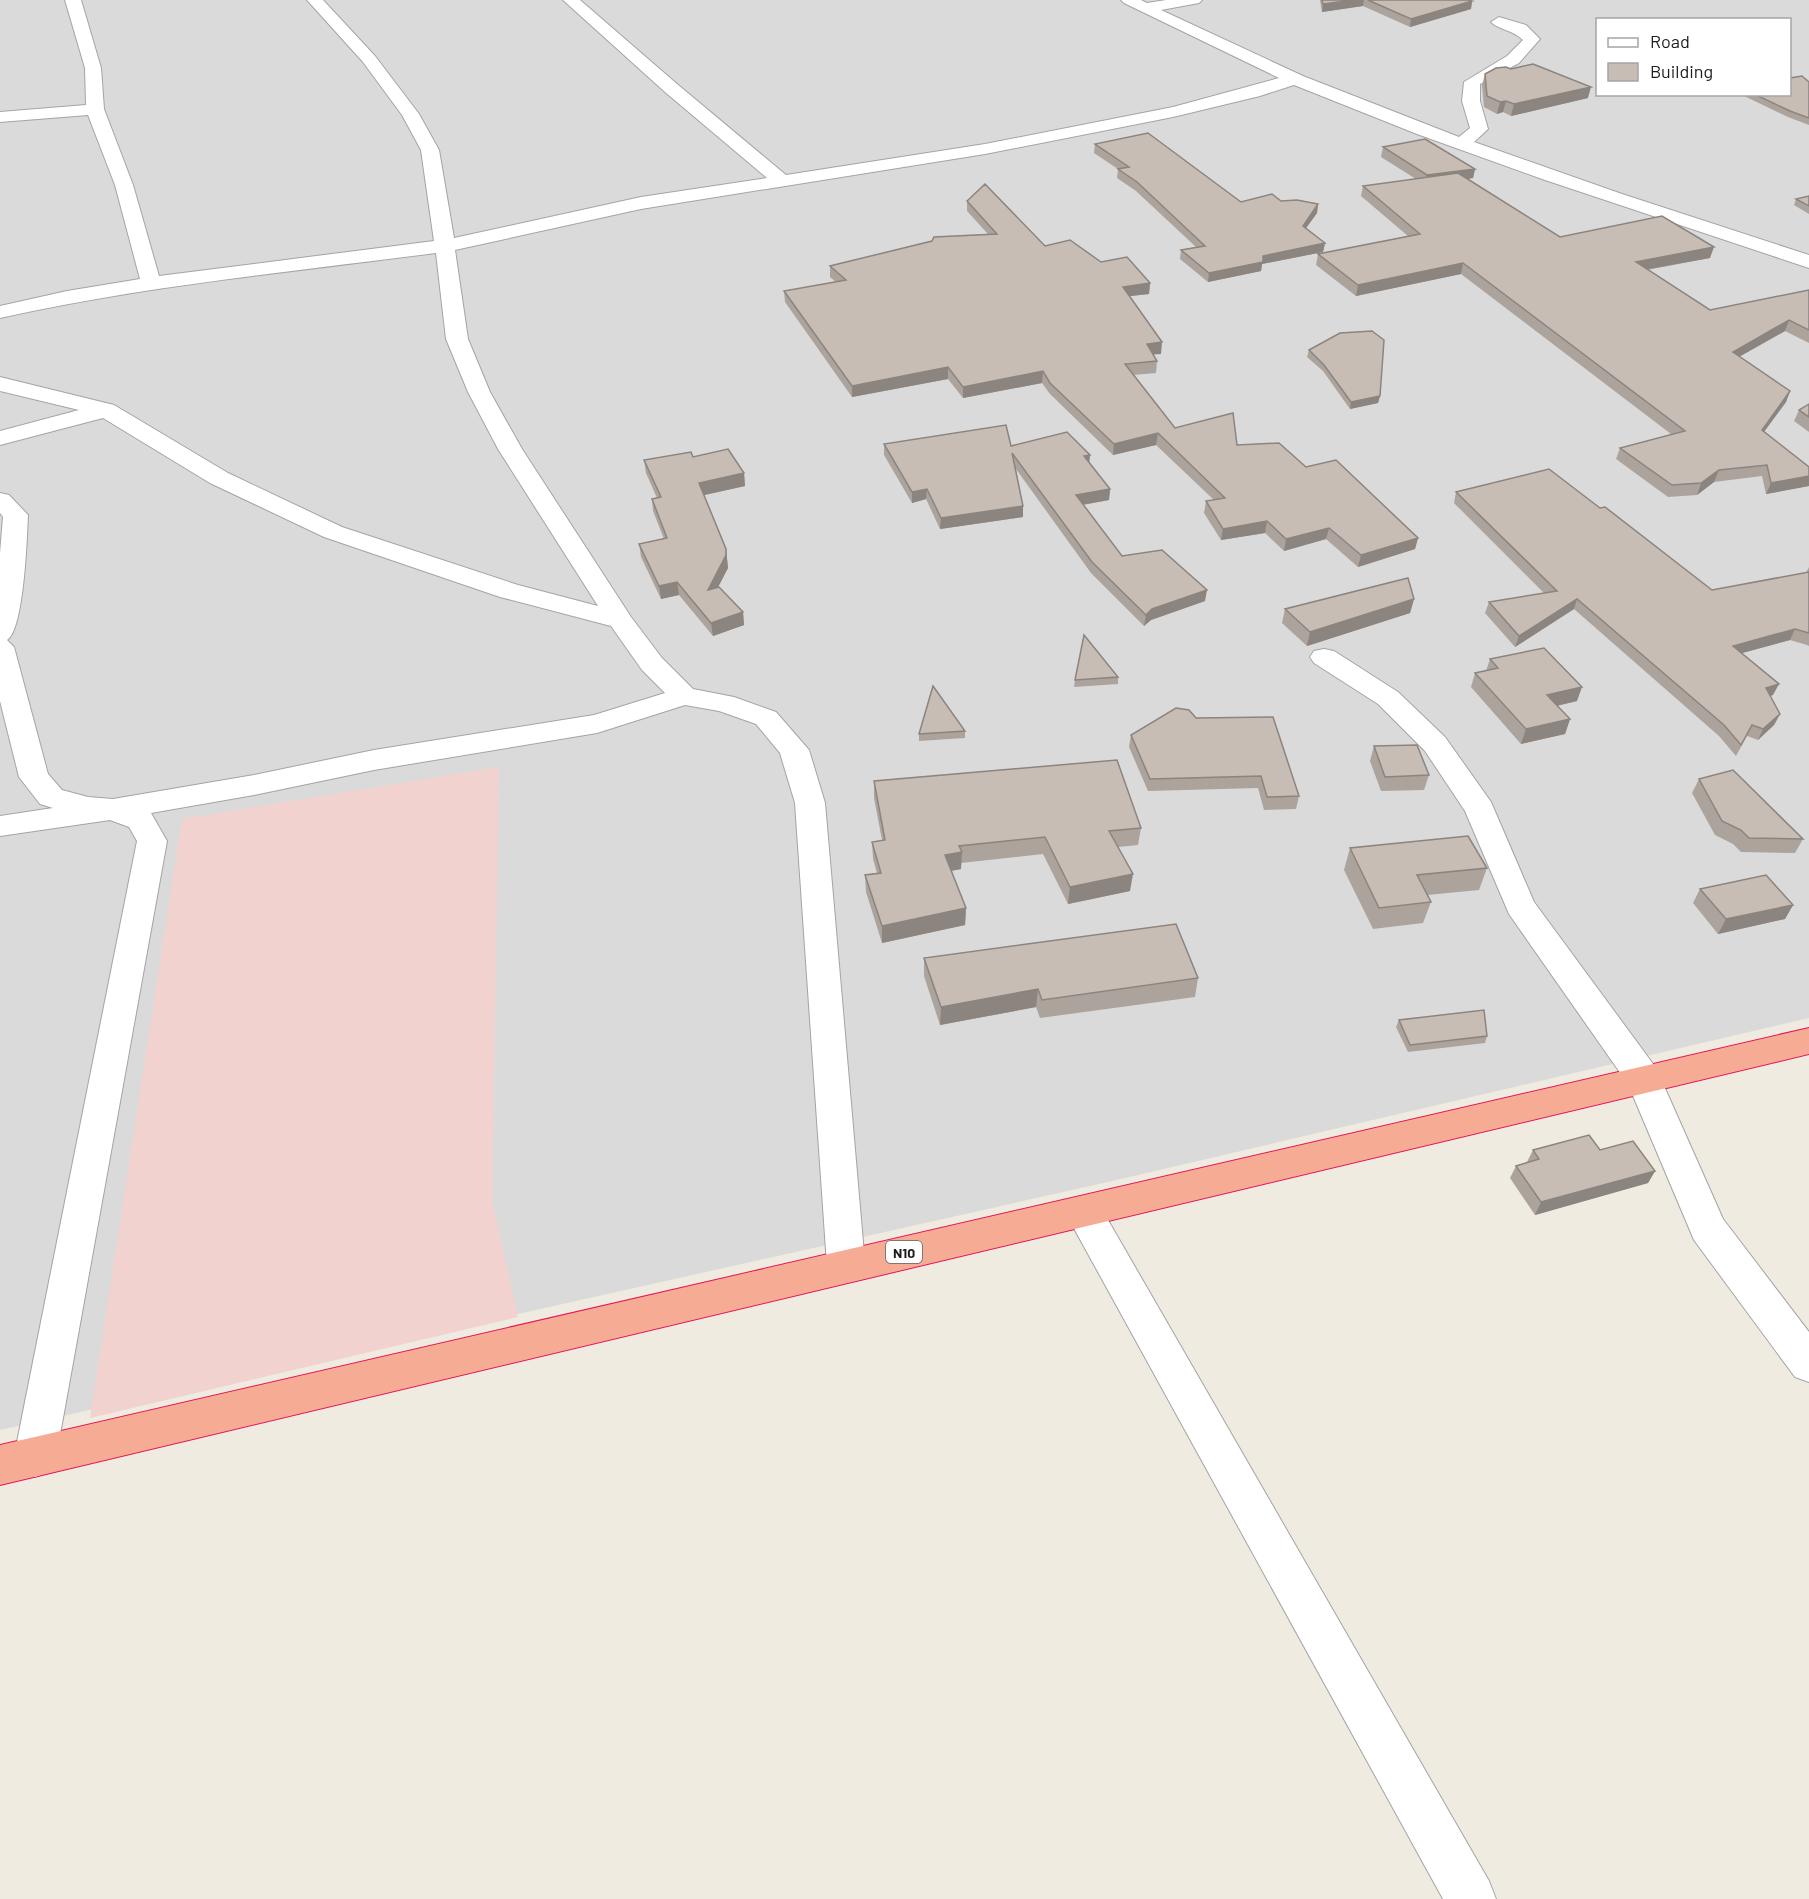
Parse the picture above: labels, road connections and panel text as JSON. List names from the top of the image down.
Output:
{
  "streets": {
    "highway": ["N10"]
  },
  "legend": ["Road", "Building"]
}
